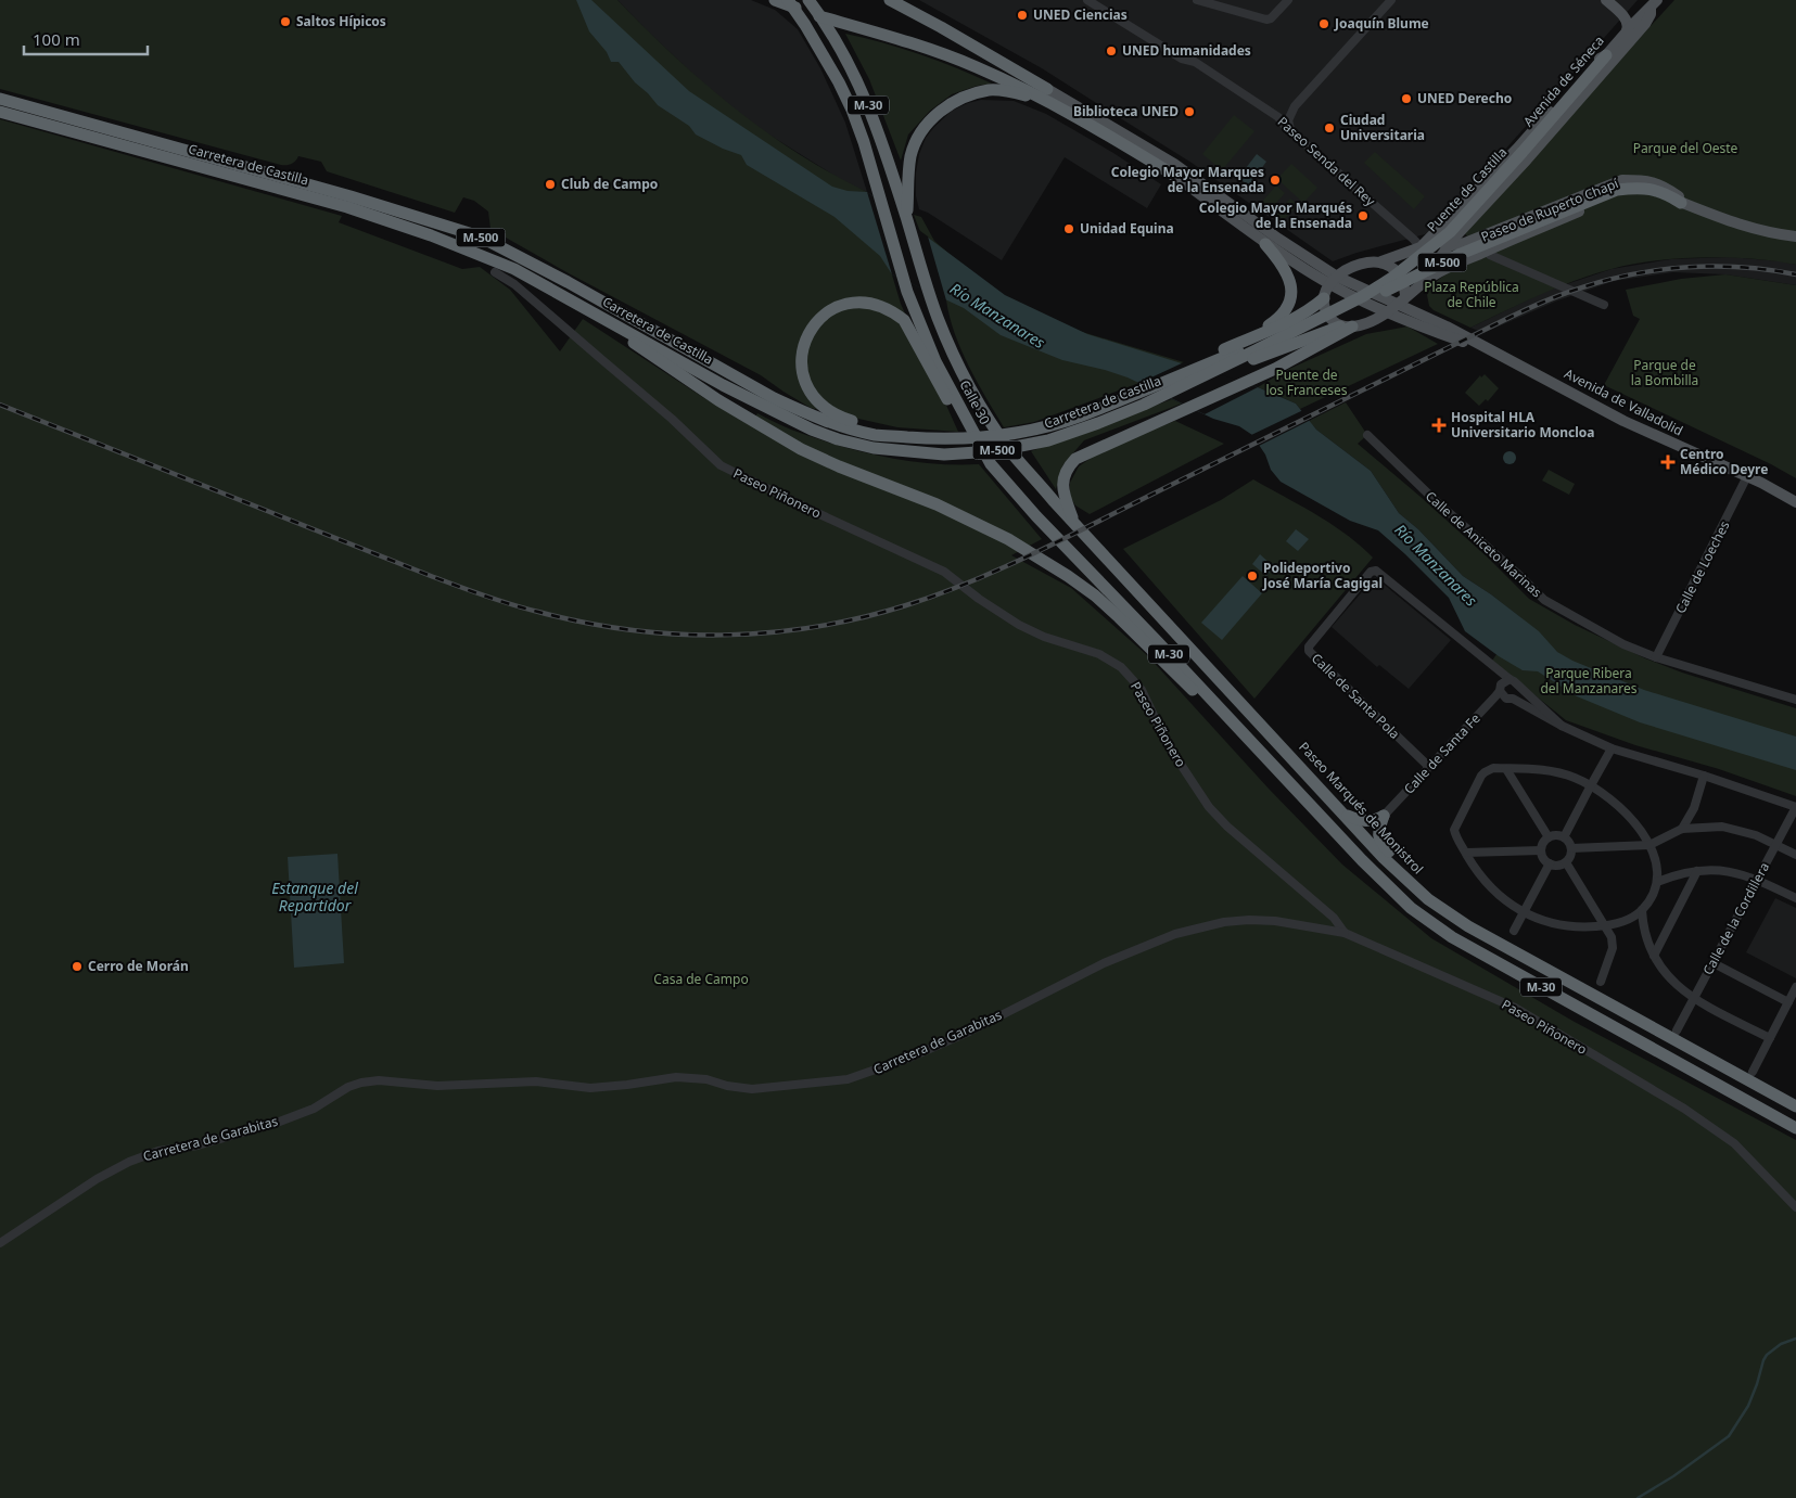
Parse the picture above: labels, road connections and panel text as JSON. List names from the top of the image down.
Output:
{
  "streets": {
    "highway": [
      "Avenida de Séneca",
      "M-30",
      "Carretera de Castilla",
      "Puente de Castilla",
      "M-500",
      "Calle 30",
      "Paseo Marqués de Monistrol"
    ],
    "main road": ["Paseo de Ruperto Chapí", "Avenida de Valladolid"],
    "street": [
      "Paseo Senda del Rey",
      "Paseo Piñonero",
      "Calle de Aniceto Marinas",
      "Calle de Loeches",
      "Calle de Santa Pola",
      "Calle de Santa Fe",
      "Calle de la Cordillera",
      "Carretera de Garabitas"
    ]
  },
  "crossings": [
    ["Avenida de Séneca", "Puente de Castilla"],
    ["M-30", "Calle 30"],
    ["Paseo Senda del Rey", "Paseo de Ruperto Chapí"],
    ["Carretera de Castilla", "Puente de Castilla"],
    ["Carretera de Castilla", "M-500"],
    ["Puente de Castilla", "M-500"],
    ["Paseo de Ruperto Chapí", "M-500"],
    ["Paseo de Ruperto Chapí", "Avenida de Valladolid"],
    ["Calle 30", "Paseo Marqués de Monistrol"],
    ["Avenida de Valladolid", "Calle de Loeches"],
    ["Paseo Piñonero", "Carretera de Garabitas"],
    ["Calle de Aniceto Marinas", "Calle de Loeches"],
    ["Calle de Santa Pola", "Calle de Santa Fe"]
  ],
  "water": ["Río Manzanares", "Estanque del Repartidor"],
  "parks": [
    "Parque del Oeste",
    "Plaza República de Chile",
    "Parque de la Bombilla",
    "Puente de los Franceses",
    "Parque Ribera del Manzanares",
    "Casa de Campo"
  ],
  "places": {
    "other": [
      "UNED Ciencias",
      "Saltos Hípicos",
      "Joaquín Blume",
      "UNED humanidades",
      "UNED Derecho",
      "Biblioteca UNED",
      "Ciudad Universitaria",
      "Colegio Mayor Marques de la Ensenada",
      "Club de Campo",
      "Colegio Mayor Marqués de la Ensenada",
      "Unidad Equina",
      "Polideportivo José María Cagigal",
      "Cerro de Morán"
    ],
    "health": ["Hospital HLA Universitario Moncloa", "Centro Médico Deyre"]
  },
  "scale_bar": "100 m"
}
